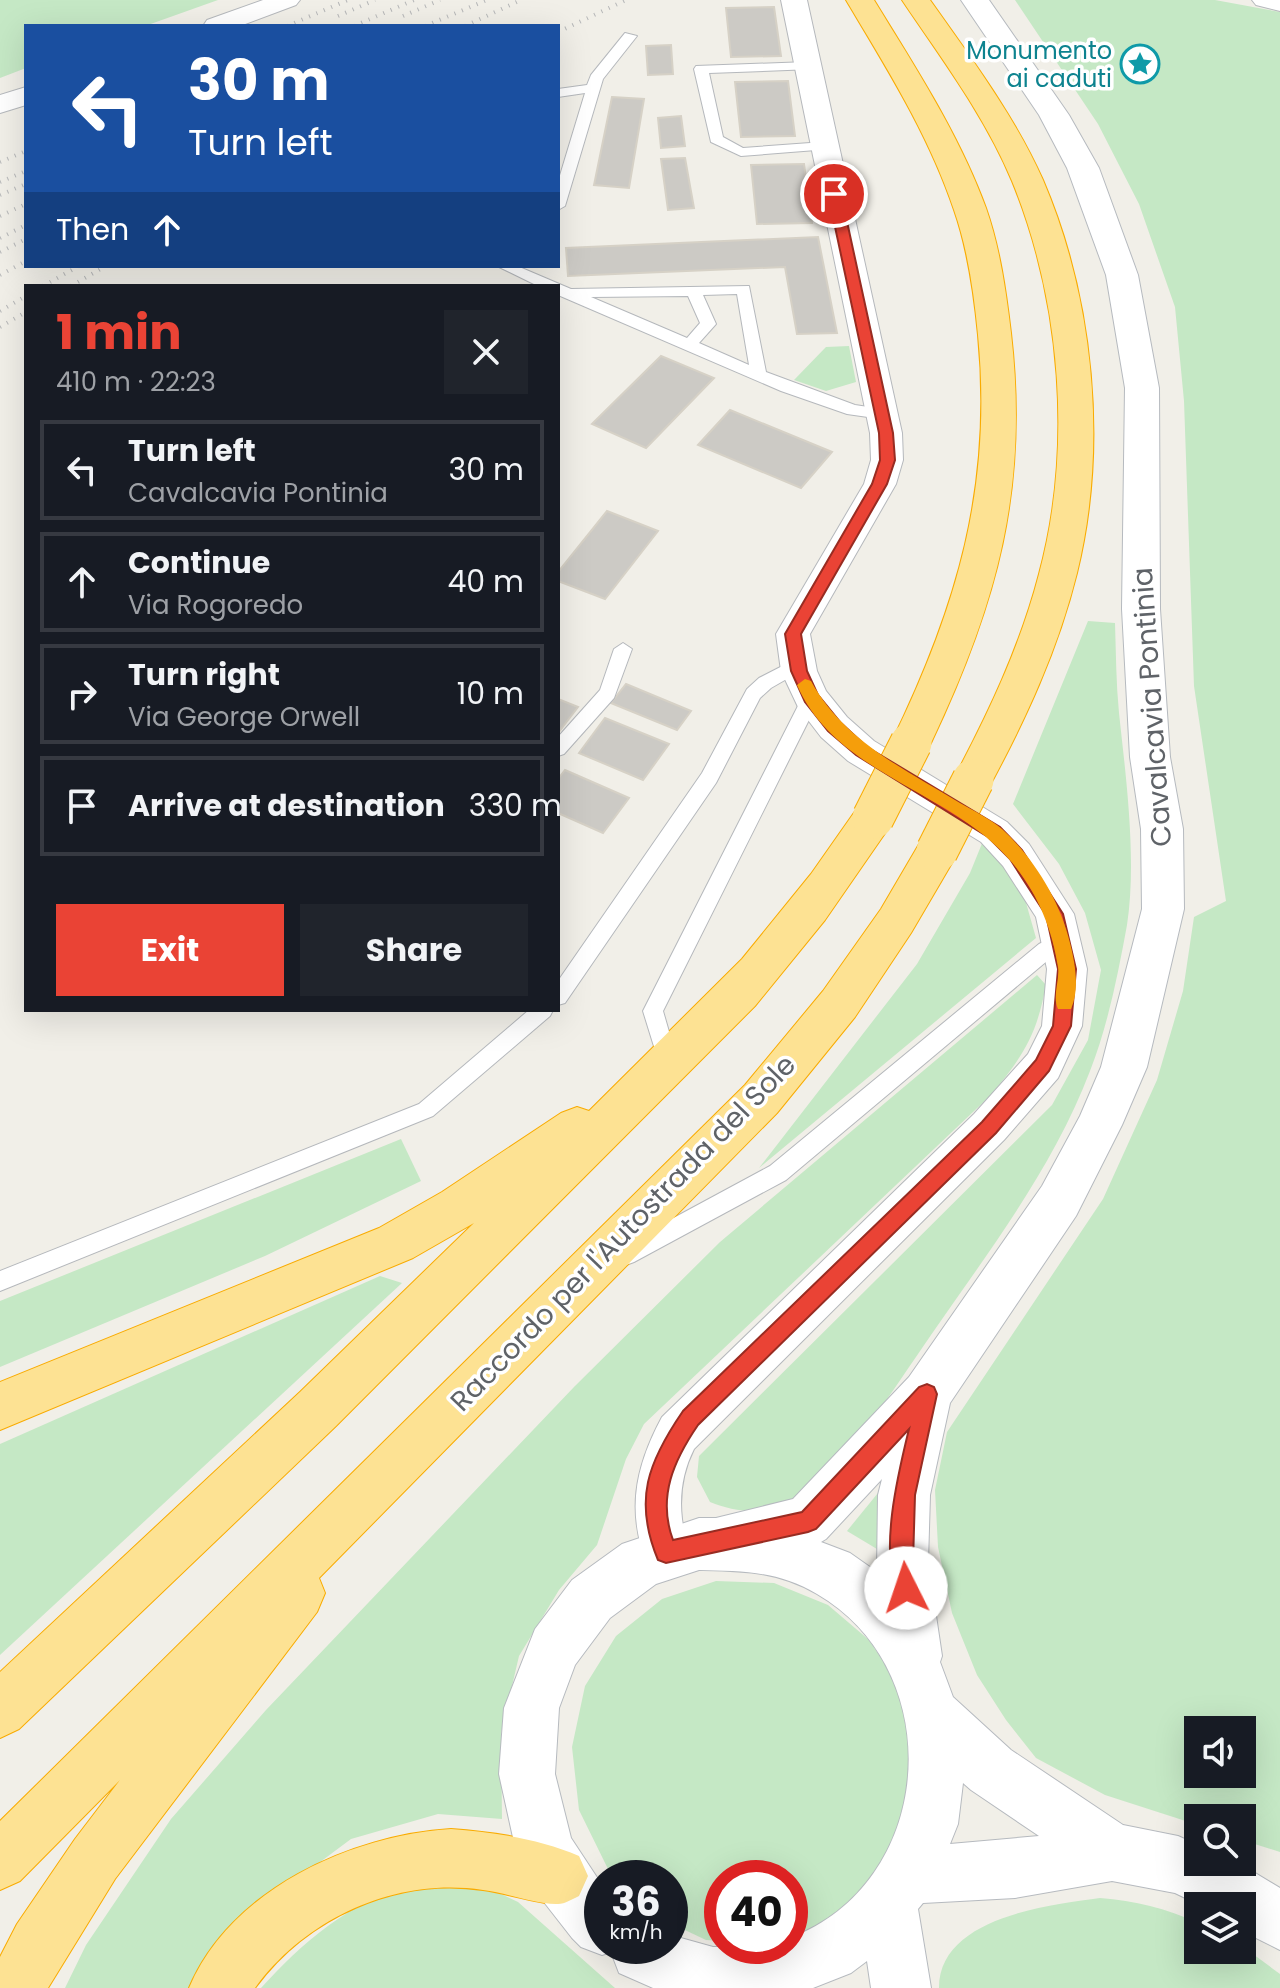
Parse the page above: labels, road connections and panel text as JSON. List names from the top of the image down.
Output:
{
  "streets": {
    "highway": ["Raccordo per l'Autostrada del Sole"],
    "street": ["Cavalcavia Pontinia"]
  },
  "places": {
    "place": ["Monumento ai caduti"]
  },
  "page": {
    "turn": ["30 m", "Turn left"],
    "then": "Then",
    "heading": ["1 min", "410 m · 22:23"],
    "list": [
      {
        "name": "Turn left",
        "note": "Cavalcavia Pontinia",
        "value": "30 m"
      },
      {
        "name": "Continue",
        "note": "Via Rogoredo",
        "value": "40 m"
      },
      {
        "name": "Turn right",
        "note": "Via George Orwell",
        "value": "10 m"
      },
      {
        "name": "Arrive at destination",
        "value": "330 m"
      }
    ],
    "buttons": ["Exit", "Share"],
    "speed": "36 km/h",
    "limit": "40"
  }
}
